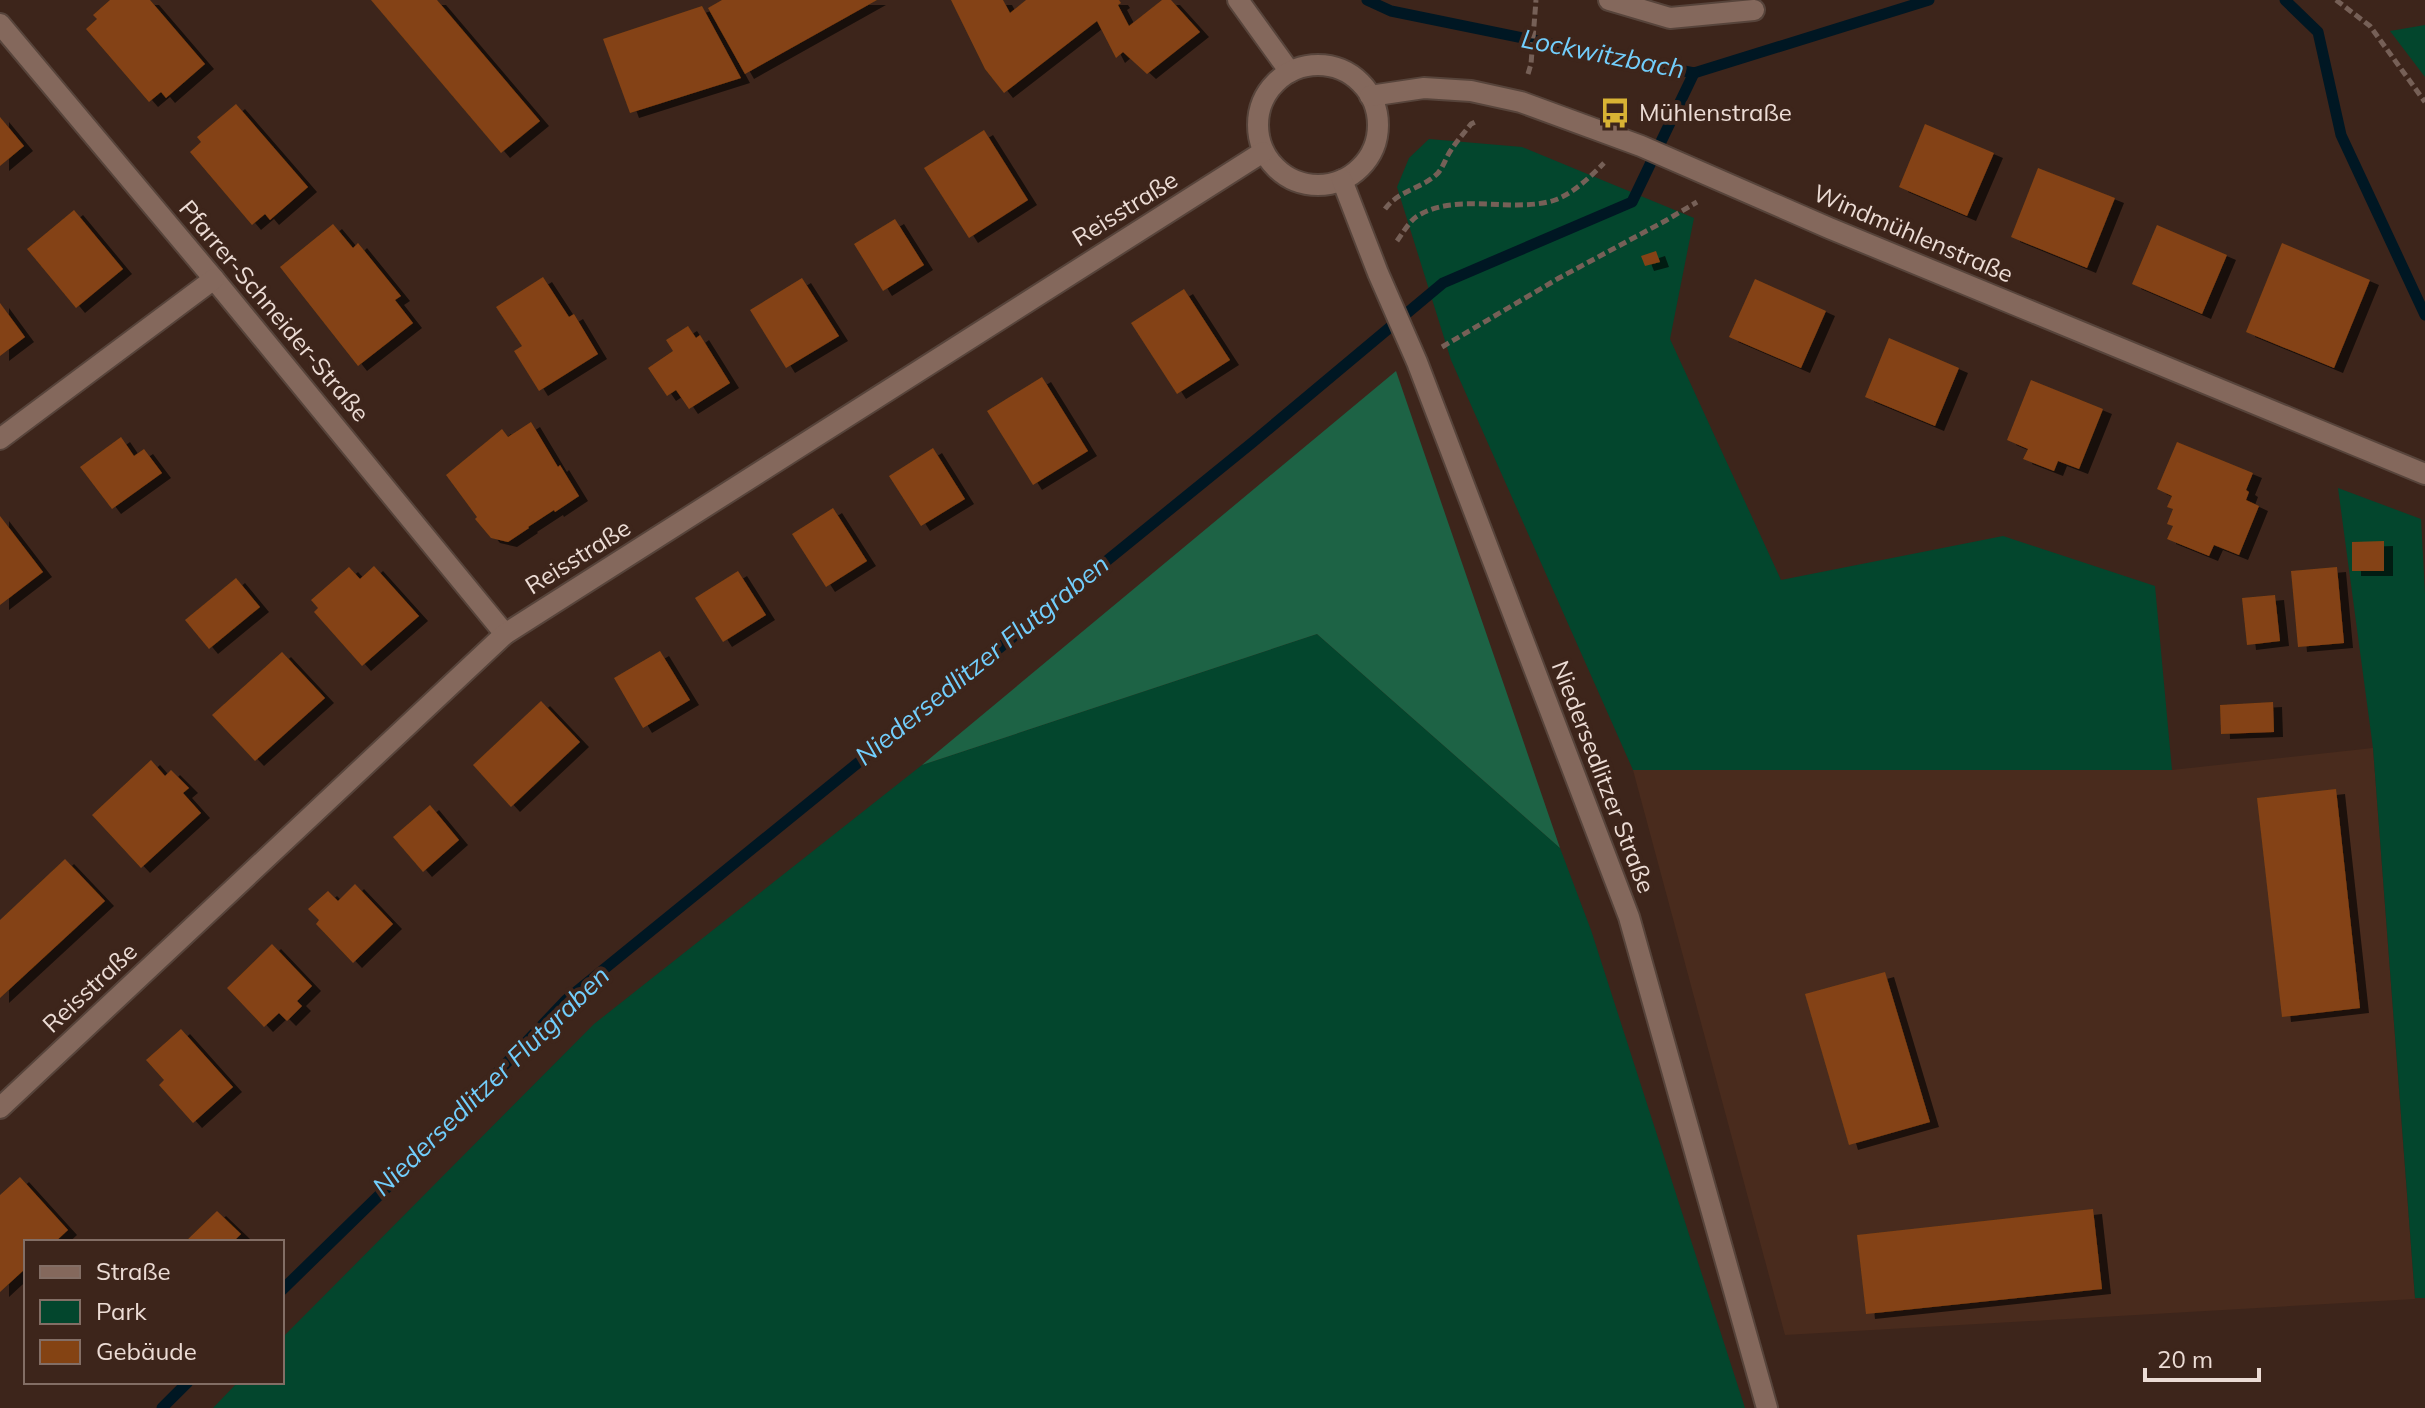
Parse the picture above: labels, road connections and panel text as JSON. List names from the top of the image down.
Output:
{
  "streets": {
    "street": [
      "Reisstraße",
      "Windmühlenstraße",
      "Pfarrer-Schneider-Straße",
      "Niedersedlitzer Straße"
    ]
  },
  "crossings": [
    ["Reisstraße", "Windmühlenstraße"],
    ["Reisstraße", "Pfarrer-Schneider-Straße"],
    ["Reisstraße", "Niedersedlitzer Straße"],
    ["Windmühlenstraße", "Niedersedlitzer Straße"]
  ],
  "water": ["Lockwitzbach", "Niedersedlitzer Flutgraben"],
  "places": {
    "bus stop": ["Mühlenstraße"]
  },
  "legend": ["Straße", "Park", "Gebäude"],
  "scale_bar": "20 m"
}
